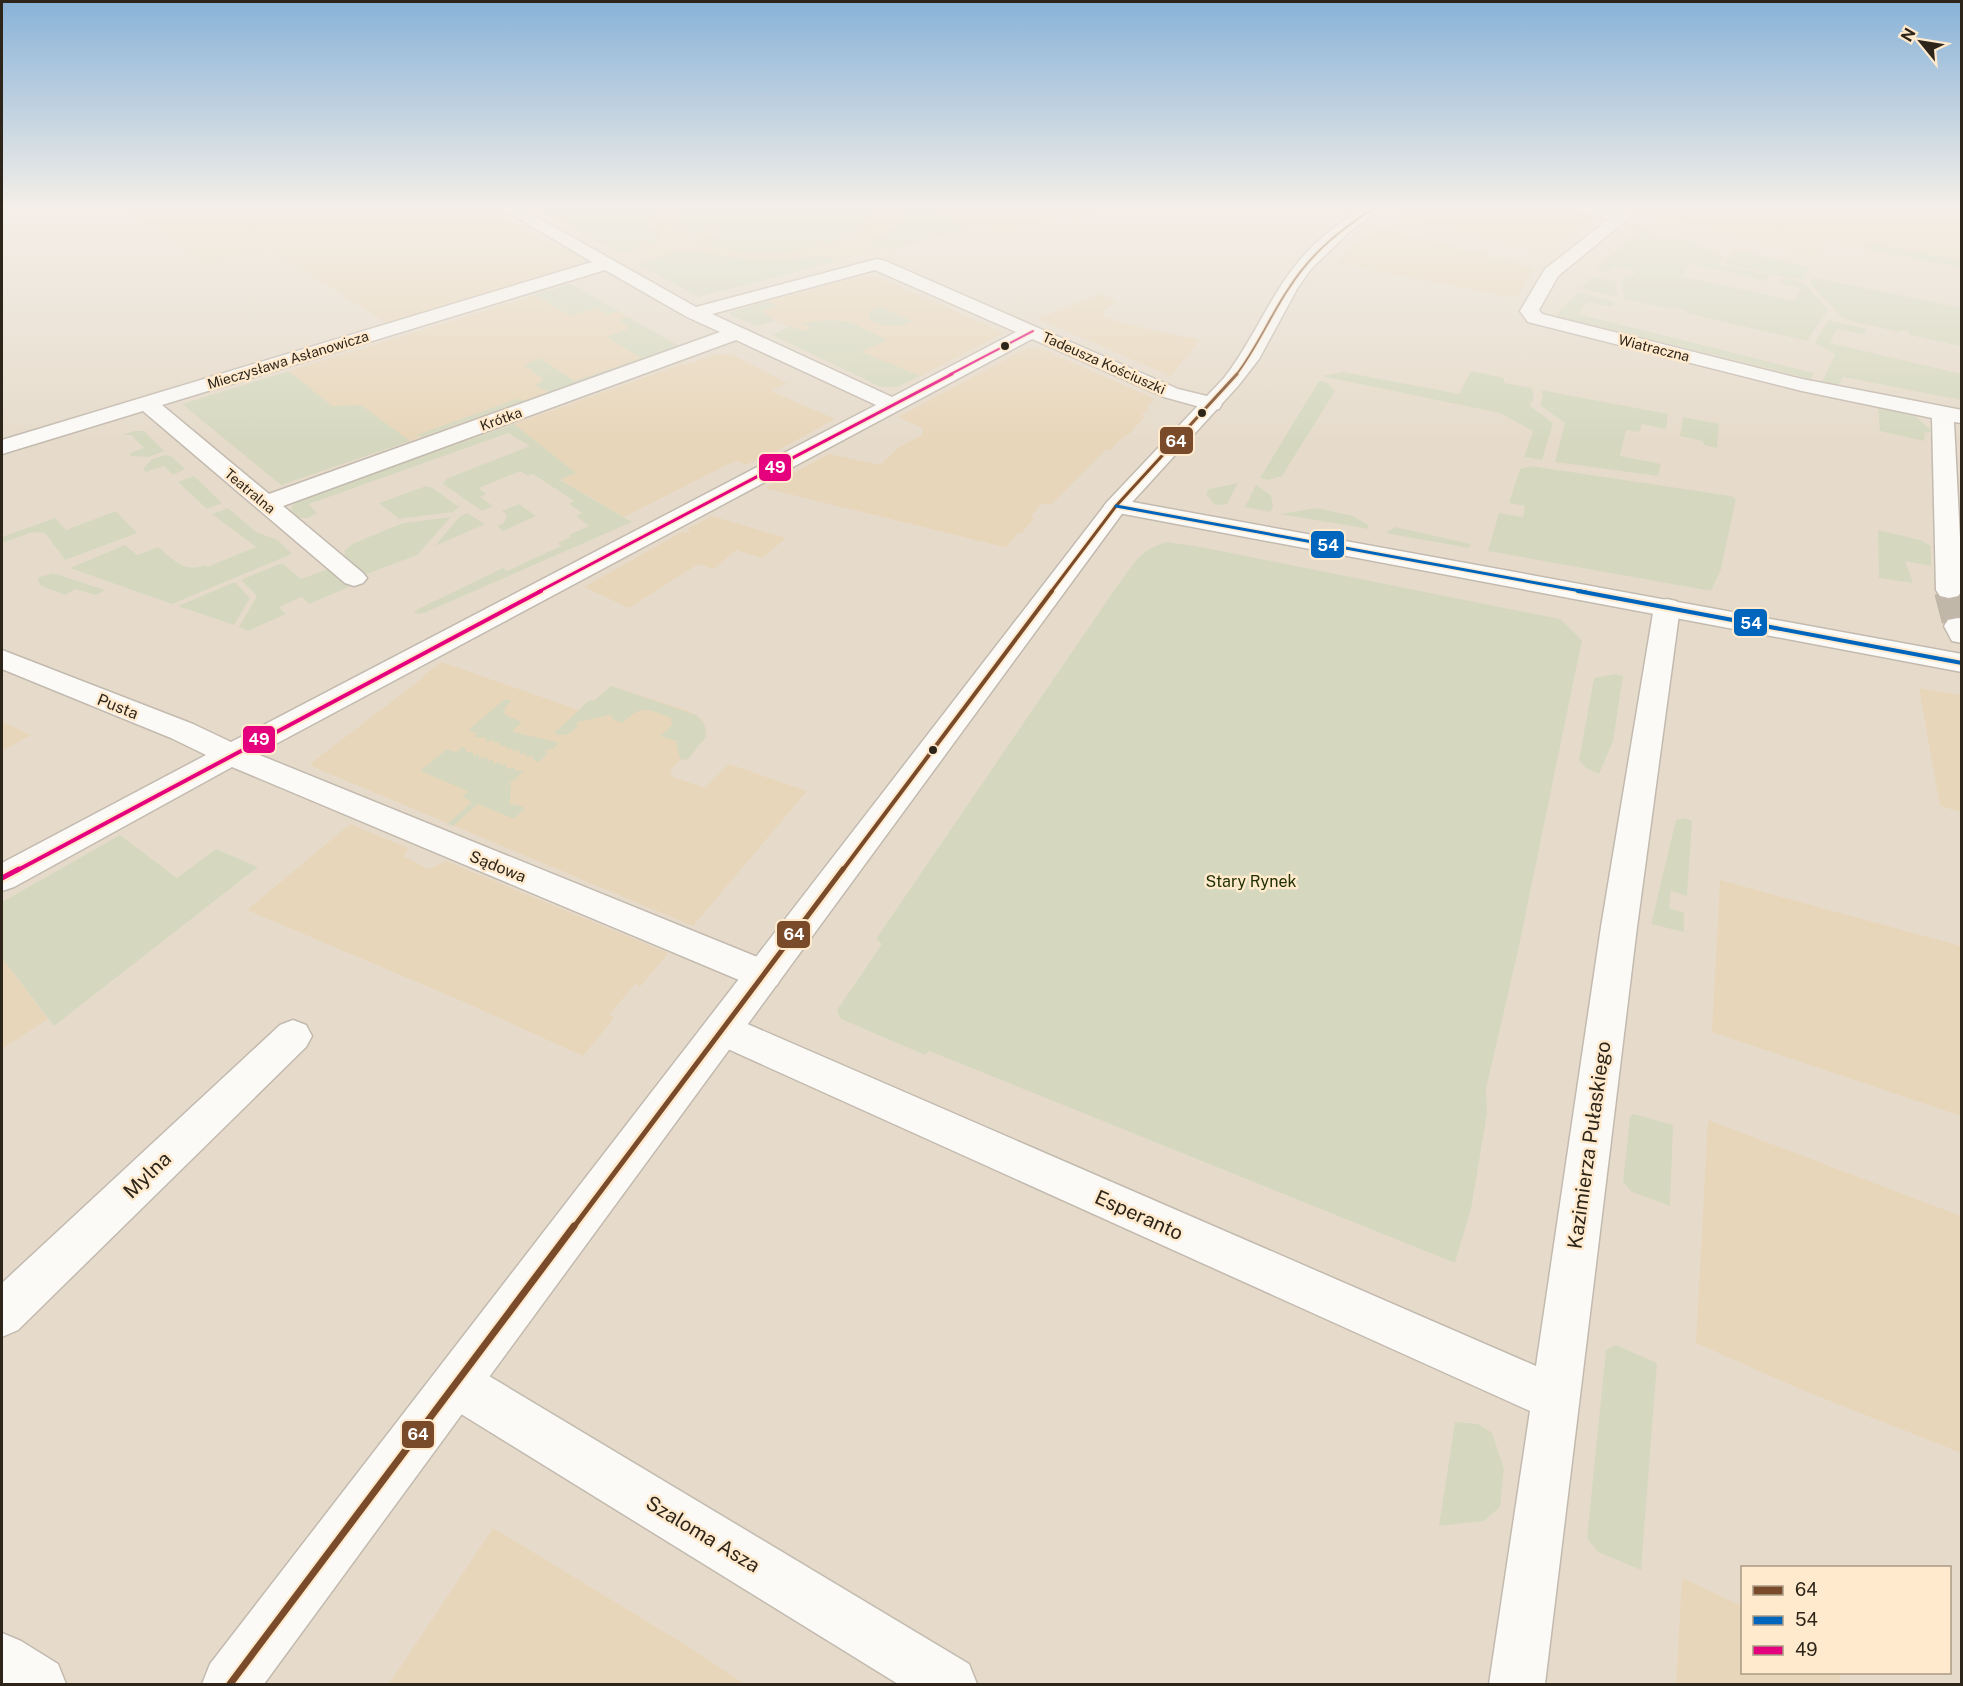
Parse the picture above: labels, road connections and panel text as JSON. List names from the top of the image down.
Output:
{
  "streets": {
    "street": [
      "Wiatraczna",
      "Mieczysława Asłanowicza",
      "Tadeusza Kościuszki",
      "Krótka",
      "Teatralna",
      "Pusta",
      "Sądowa",
      "Kazimierza Pułaskiego",
      "Mylna",
      "Esperanto",
      "Szaloma Asza"
    ]
  },
  "crossings": [
    ["Mieczysława Asłanowicza", "Teatralna"],
    ["Krótka", "Teatralna"],
    ["Pusta", "Sądowa"],
    ["Kazimierza Pułaskiego", "Esperanto"]
  ],
  "parks": ["Stary Rynek"],
  "lines": ["transit line 64", "transit line 49", "transit line 54"],
  "legend": ["64", "54", "49"],
  "north": "top left"
}
